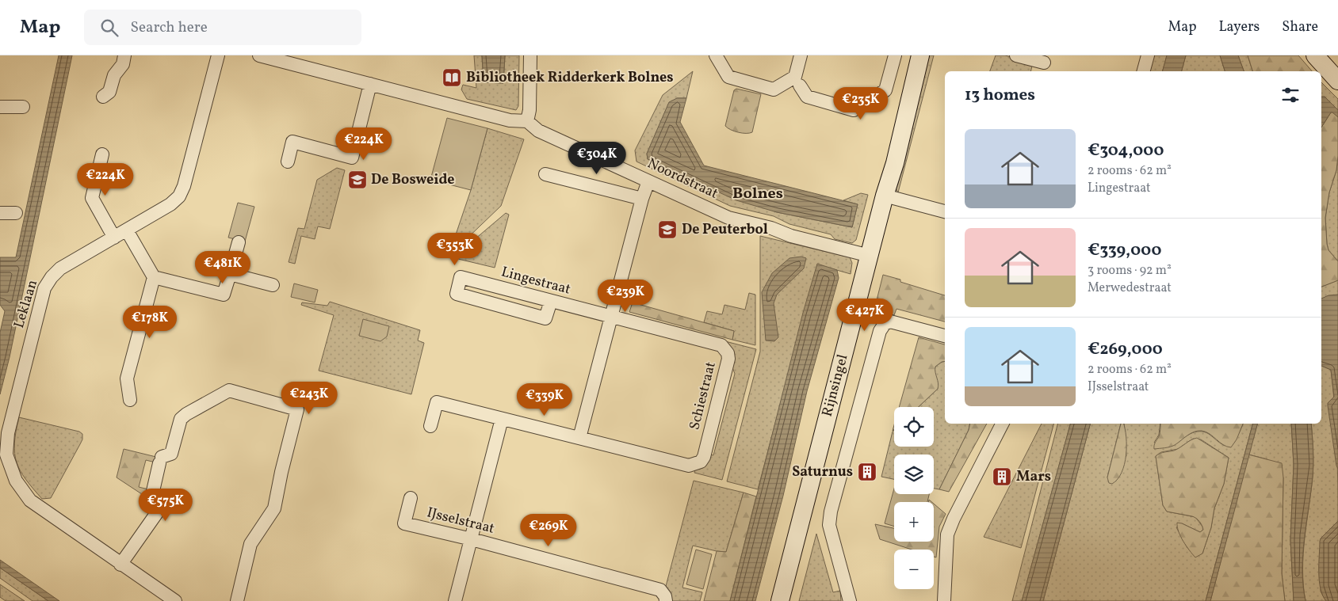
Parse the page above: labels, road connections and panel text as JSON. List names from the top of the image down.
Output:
{
  "streets": {
    "street": [
      "Noordstraat",
      "Lingestraat",
      "Leklaan",
      "Rijnsingel",
      "Schiestraat",
      "IJsselstraat"
    ]
  },
  "crossings": [
    ["Noordstraat", "Rijnsingel"],
    ["Lingestraat", "Schiestraat"]
  ],
  "districts": ["Bolnes"],
  "places": {
    "library": ["Bibliotheek Ridderkerk Bolnes"],
    "school or university": ["De Bosweide", "De Peuterbol"],
    "building": ["Saturnus", "Mars"]
  },
  "page": {
    "header": "Map",
    "search": "Search here",
    "nav": ["Map", "Layers", "Share"],
    "heading": "13 homes",
    "price": [
      "€235K",
      "€224K",
      "€304K",
      "€224K",
      "€353K",
      "€481K",
      "€239K",
      "€427K",
      "€178K",
      "€243K",
      "€339K",
      "€575K",
      "€269K"
    ],
    "list": [
      {
        "name": "€304,000",
        "note": "2 rooms · 62 m² · Lingestraat"
      },
      {
        "name": "€339,000",
        "note": "3 rooms · 92 m² · Merwedestraat"
      },
      {
        "name": "€269,000",
        "note": "2 rooms · 62 m² · IJsselstraat"
      }
    ],
    "map_buttons": ["+", "−"]
  }
}
